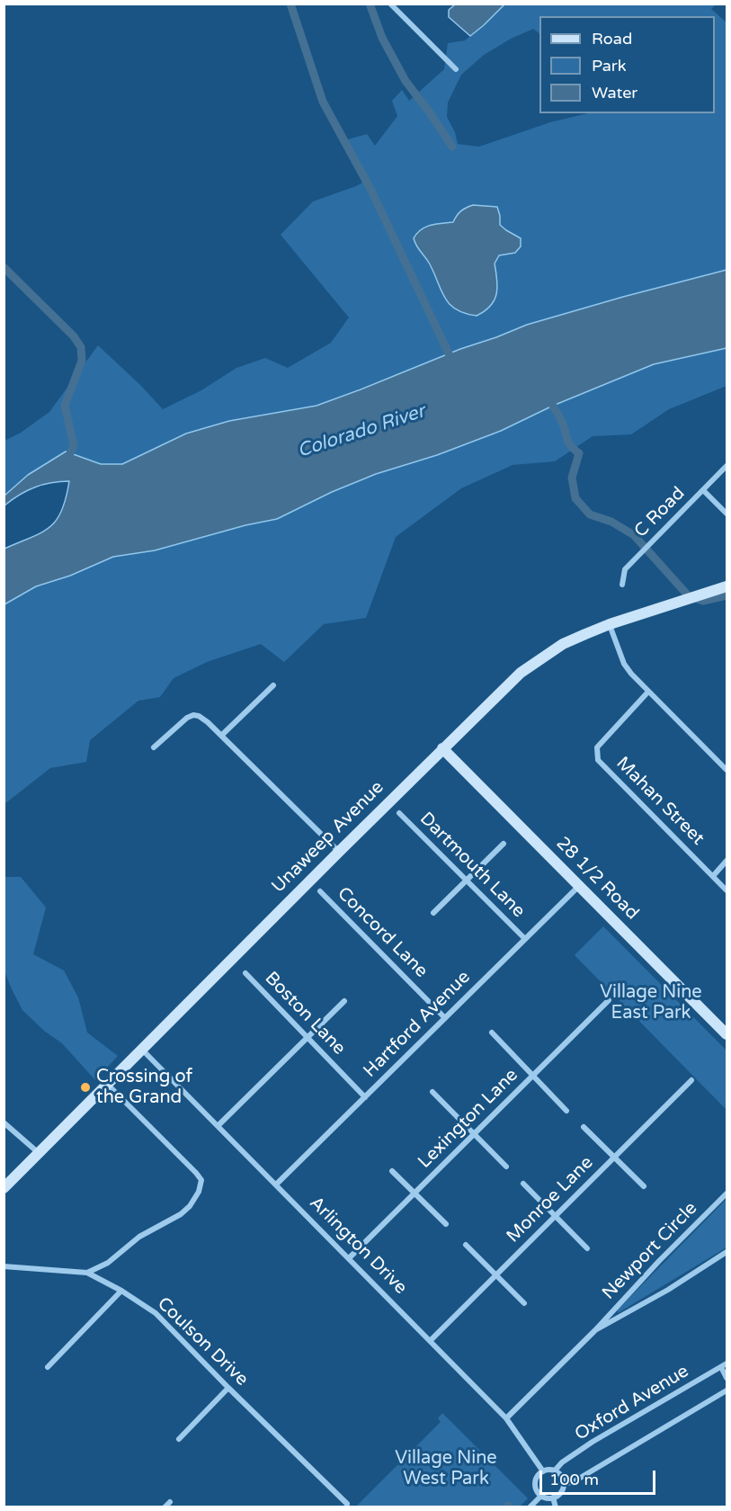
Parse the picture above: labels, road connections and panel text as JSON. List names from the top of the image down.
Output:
{
  "streets": {
    "main road": ["Unaweep Avenue", "28 1/2 Road"],
    "street": [
      "C Road",
      "Mahan Street",
      "Dartmouth Lane",
      "Concord Lane",
      "Boston Lane",
      "Hartford Avenue",
      "Lexington Lane",
      "Monroe Lane",
      "Arlington Drive",
      "Newport Circle",
      "Coulson Drive",
      "Oxford Avenue"
    ]
  },
  "crossings": [
    ["Unaweep Avenue", "28 1/2 Road"],
    ["Unaweep Avenue", "Arlington Drive"],
    ["Dartmouth Lane", "Hartford Avenue"],
    ["28 1/2 Road", "Hartford Avenue"],
    ["Concord Lane", "Hartford Avenue"],
    ["Boston Lane", "Hartford Avenue"],
    ["Hartford Avenue", "Arlington Drive"],
    ["Lexington Lane", "Arlington Drive"],
    ["Monroe Lane", "Arlington Drive"],
    ["Arlington Drive", "Newport Circle"],
    ["Arlington Drive", "Oxford Avenue"]
  ],
  "water": ["Colorado River"],
  "parks": ["Village Nine East Park", "Village Nine West Park"],
  "places": ["Crossing of the Grand"],
  "legend": ["Road", "Park", "Water"],
  "scale_bar": "100 m"
}
